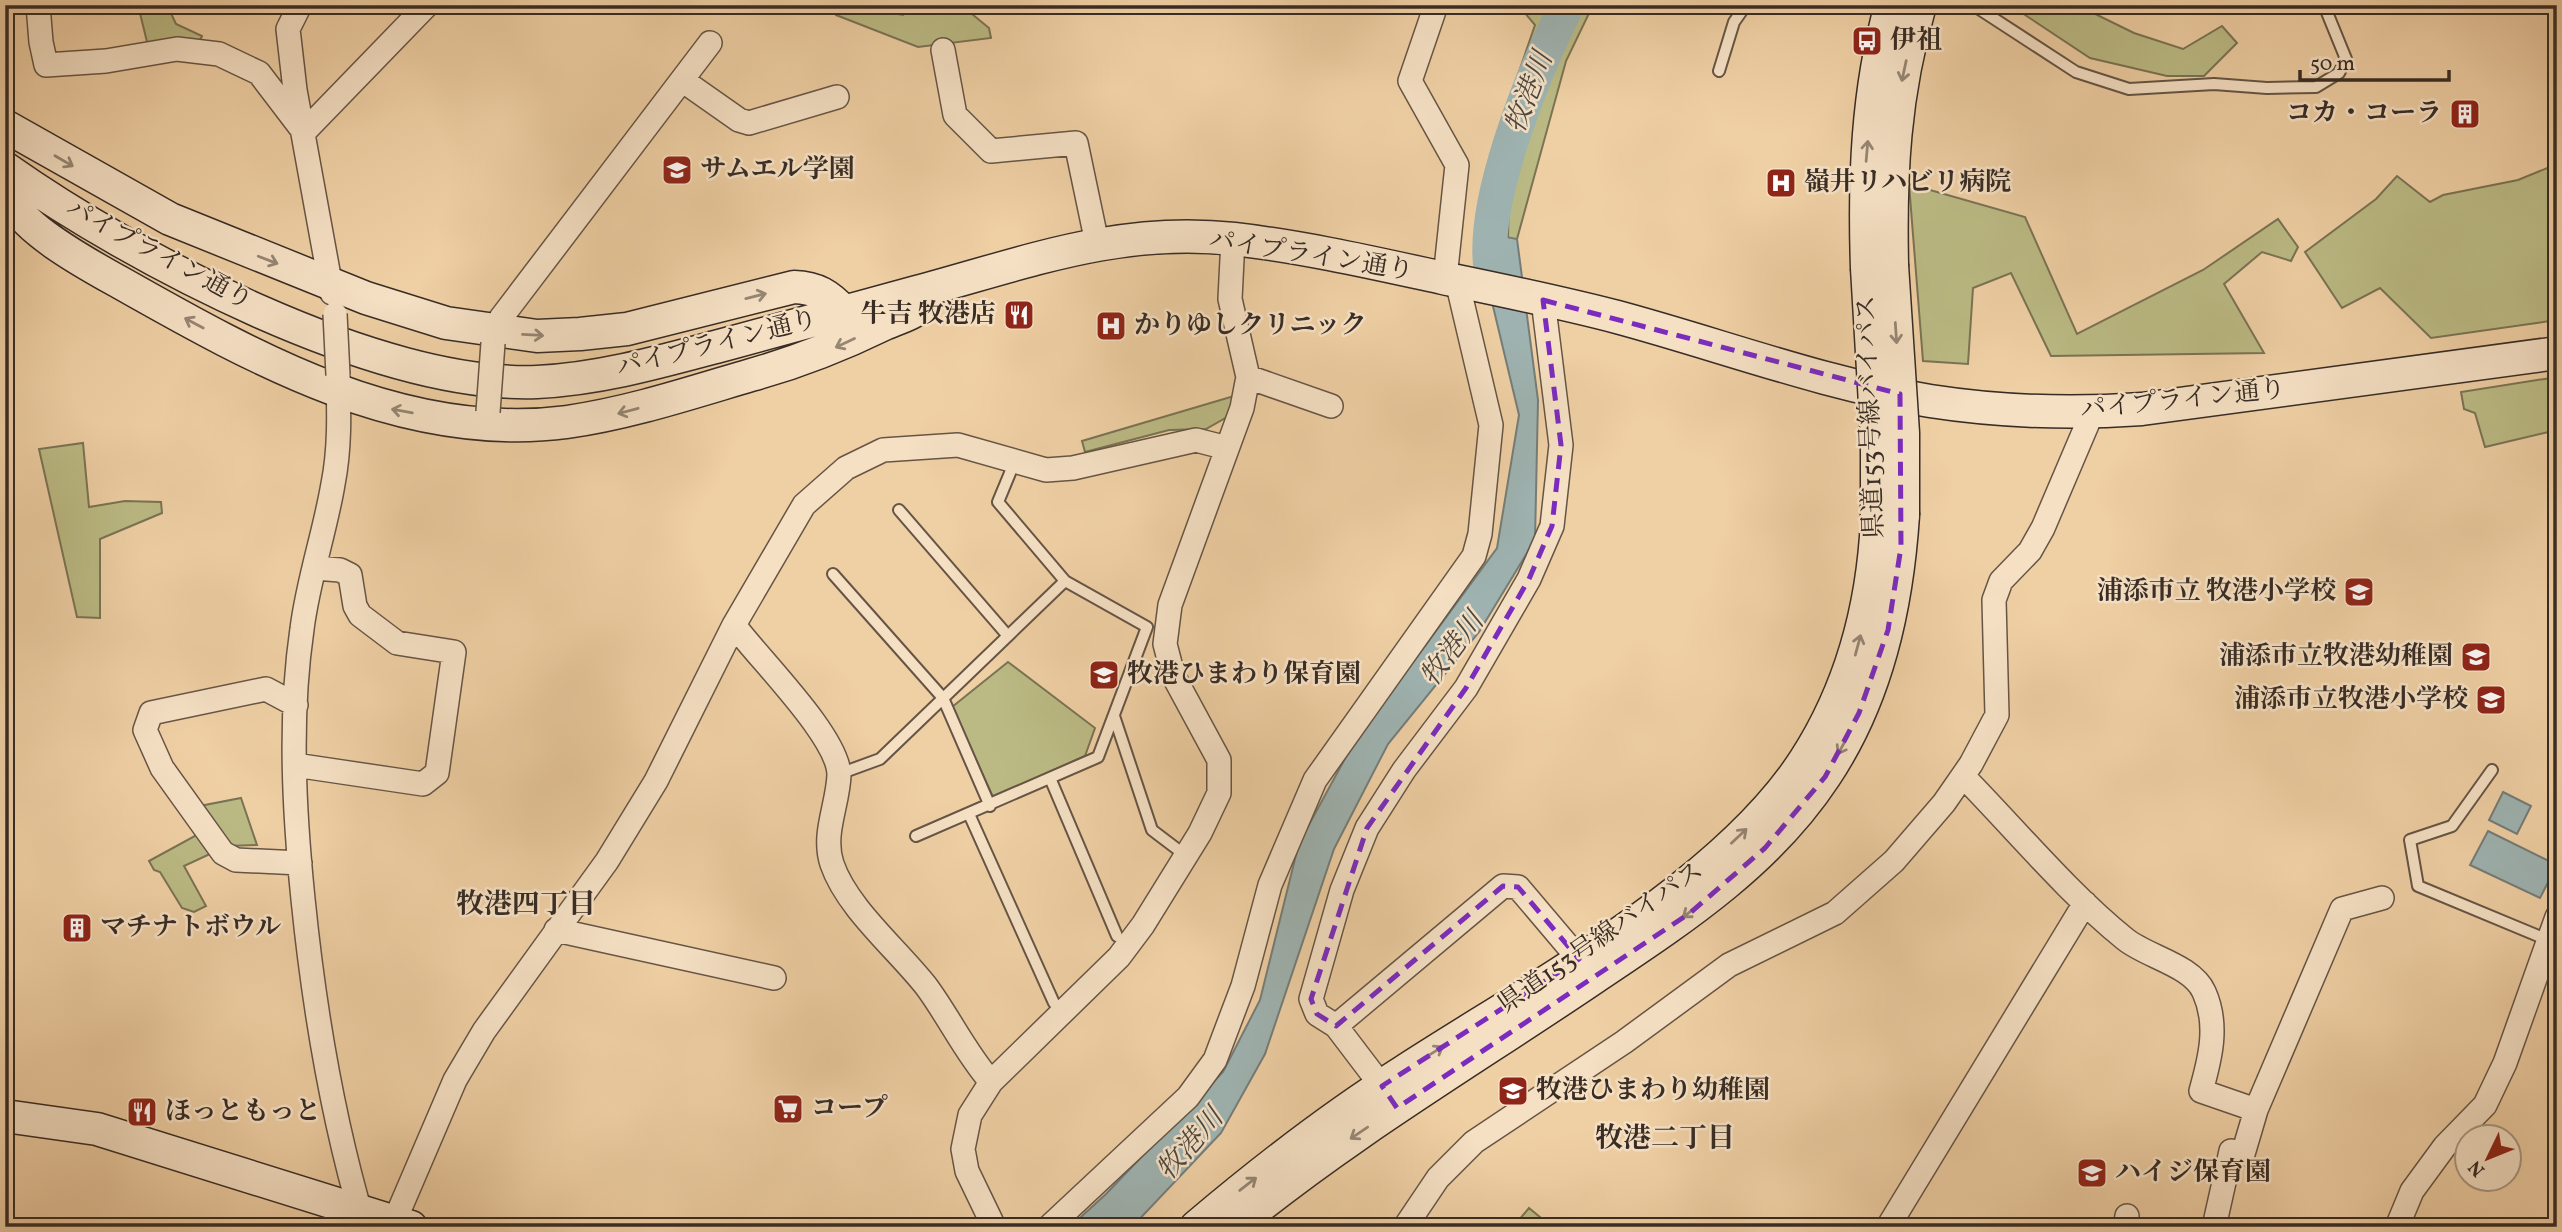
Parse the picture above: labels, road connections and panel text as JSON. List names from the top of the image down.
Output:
{
  "streets": {
    "main road": ["パイプライン通り", "県道153号線バイパス"]
  },
  "districts": ["牧港四丁目", "牧港二丁目"],
  "water": ["牧港川"],
  "places": {
    "bus stop": ["伊祖"],
    "building": ["コカ・コーラ", "マチナトボウル"],
    "school or university": [
      "サムエル学園",
      "浦添市立 牧港小学校",
      "浦添市立牧港幼稚園",
      "牧港ひまわり保育園",
      "浦添市立牧港小学校",
      "牧港ひまわり幼稚園",
      "ハイジ保育園"
    ],
    "hospital": ["嶺井リハビリ病院", "かりゆしクリニック"],
    "restaurant": ["牛吉 牧港店", "ほっともっと"],
    "supermarket": ["コープ"]
  },
  "scale_bar": "50 m",
  "north": "bottom left"
}
